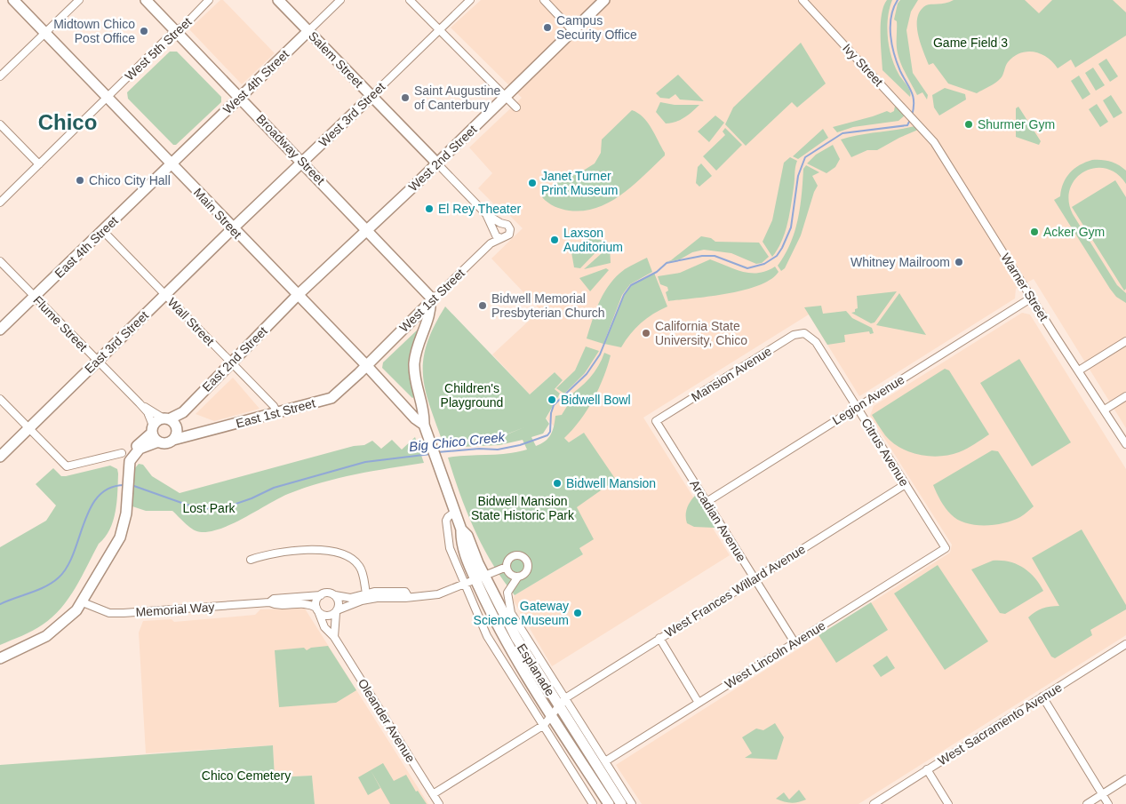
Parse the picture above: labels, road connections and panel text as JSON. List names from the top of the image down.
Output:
{
  "streets": {
    "street": [
      "West 5th Street",
      "Salem Street",
      "Ivy Street",
      "West 4th Street",
      "West 3rd Street",
      "Broadway Street",
      "West 2nd Street",
      "Main Street",
      "East 4th Street",
      "Warner Street",
      "West 1st Street",
      "Wall Street",
      "Flume Street",
      "East 3rd Street",
      "East 2nd Street",
      "Mansion Avenue",
      "Legion Avenue",
      "East 1st Street",
      "Citrus Avenue",
      "Arcadian Avenue",
      "West Frances Willard Avenue",
      "Memorial Way",
      "West Lincoln Avenue",
      "Esplanade",
      "Oleander Avenue",
      "West Sacramento Avenue"
    ]
  },
  "crossings": [
    ["West 5th Street", "Broadway Street"],
    ["West 5th Street", "Main Street"],
    ["Salem Street", "West 4th Street"],
    ["Salem Street", "West 3rd Street"],
    ["Salem Street", "West 2nd Street"],
    ["Salem Street", "West 1st Street"],
    ["Ivy Street", "Warner Street"],
    ["West 4th Street", "Broadway Street"],
    ["West 4th Street", "Main Street"],
    ["West 4th Street", "East 4th Street"],
    ["West 3rd Street", "Broadway Street"],
    ["West 3rd Street", "Main Street"],
    ["West 3rd Street", "East 3rd Street"],
    ["Broadway Street", "West 2nd Street"],
    ["Broadway Street", "West 1st Street"],
    ["Broadway Street", "Esplanade"],
    ["West 2nd Street", "Main Street"],
    ["West 2nd Street", "East 2nd Street"],
    ["Main Street", "East 4th Street"],
    ["Main Street", "West 1st Street"],
    ["Main Street", "East 3rd Street"],
    ["Main Street", "East 2nd Street"],
    ["Main Street", "East 1st Street"],
    ["Main Street", "Esplanade"],
    ["East 4th Street", "Wall Street"],
    ["East 4th Street", "Flume Street"],
    ["Warner Street", "Legion Avenue"],
    ["West 1st Street", "East 1st Street"],
    ["West 1st Street", "Esplanade"],
    ["Wall Street", "East 3rd Street"],
    ["Wall Street", "East 2nd Street"],
    ["Wall Street", "East 1st Street"],
    ["Flume Street", "East 3rd Street"],
    ["Flume Street", "East 2nd Street"],
    ["Flume Street", "East 1st Street"],
    ["East 2nd Street", "East 1st Street"],
    ["Mansion Avenue", "Citrus Avenue"],
    ["Mansion Avenue", "Arcadian Avenue"],
    ["Legion Avenue", "Citrus Avenue"],
    ["Legion Avenue", "Arcadian Avenue"],
    ["Citrus Avenue", "West Frances Willard Avenue"],
    ["Citrus Avenue", "West Lincoln Avenue"],
    ["Arcadian Avenue", "West Frances Willard Avenue"],
    ["Arcadian Avenue", "West Lincoln Avenue"],
    ["West Frances Willard Avenue", "Esplanade"],
    ["Memorial Way", "Oleander Avenue"]
  ],
  "districts": ["Chico"],
  "water": ["Big Chico Creek"],
  "parks": [
    "Game Field 3",
    "Children's Playground",
    "Bidwell Mansion State Historic Park",
    "Lost Park",
    "Chico Cemetery"
  ],
  "places": [
    "Campus Security Office",
    "Midtown Chico Post Office",
    "Saint Augustine of Canterbury",
    "Shurmer Gym",
    "Chico City Hall",
    "Janet Turner Print Museum",
    "El Rey Theater",
    "Acker Gym",
    "Laxson Auditorium",
    "Whitney Mailroom",
    "Bidwell Memorial Presbyterian Church",
    "California State University, Chico",
    "Bidwell Bowl",
    "Bidwell Mansion",
    "Gateway Science Museum"
  ]
}
